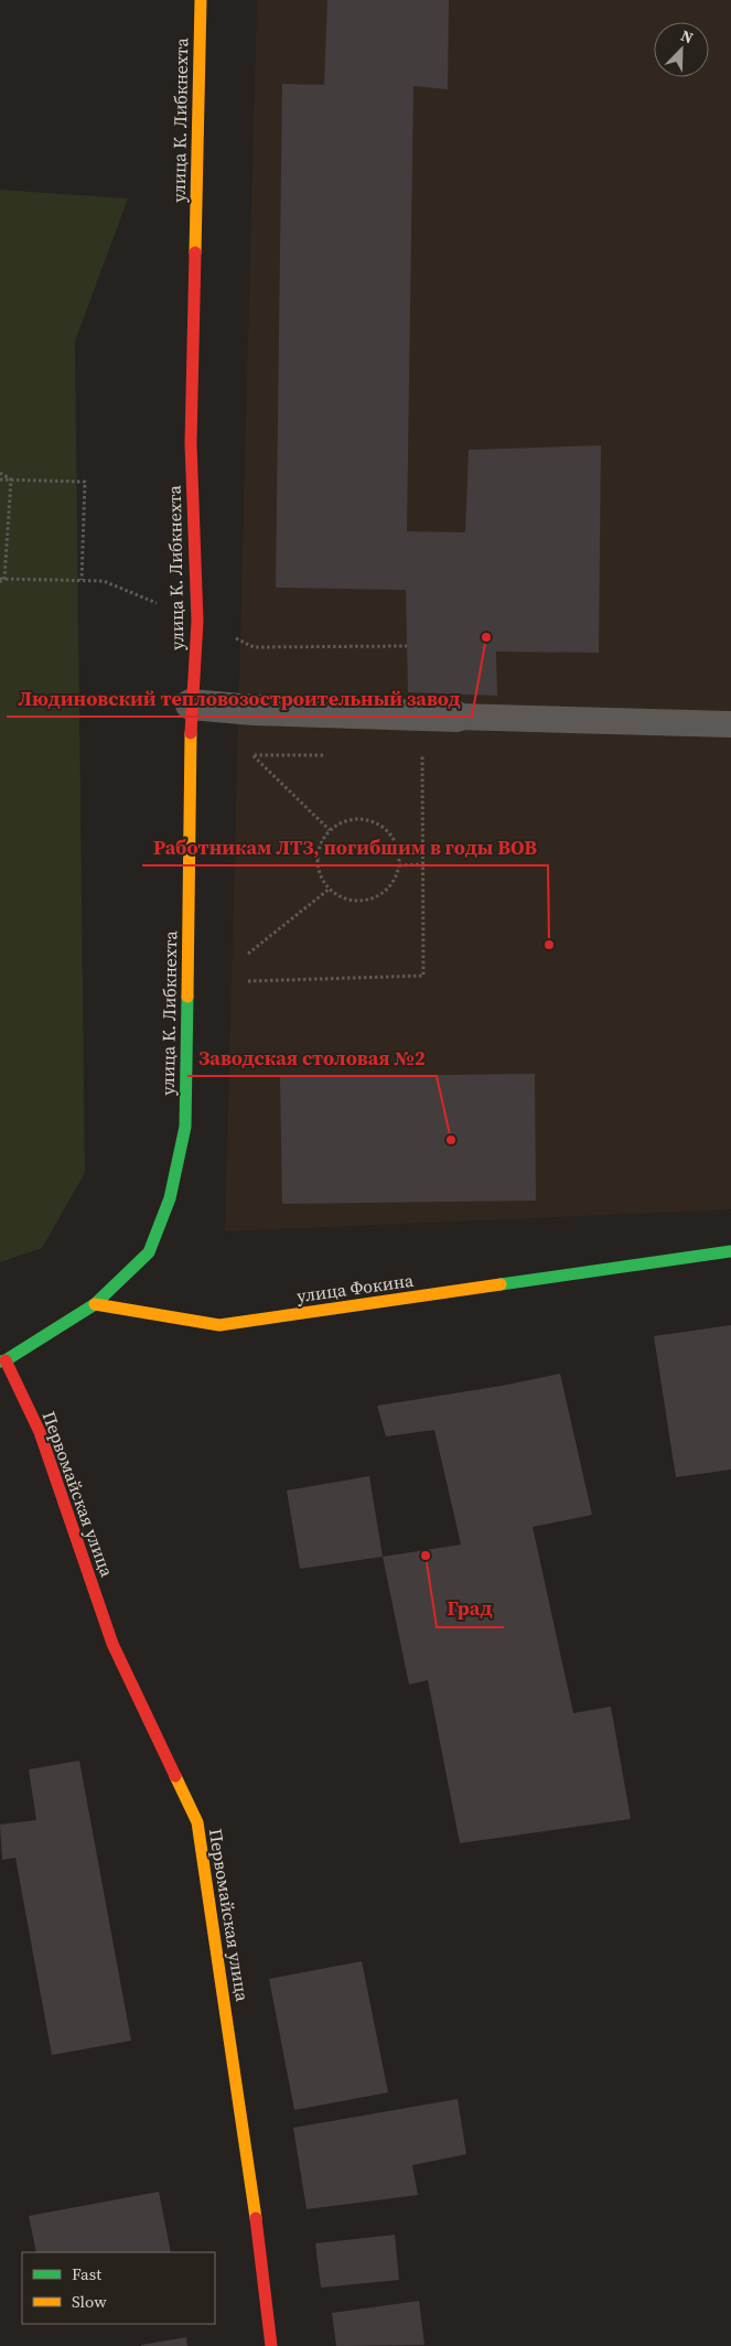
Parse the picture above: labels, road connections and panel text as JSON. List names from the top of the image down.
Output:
{
  "streets": {
    "street": ["улица К. Либкнехта", "улица Фокина", "Первомайская улица"]
  },
  "crossings": [
    ["улица К. Либкнехта", "улица Фокина"]
  ],
  "places": [
    "Людиновский тепловозостроительный завод",
    "Работникам ЛТЗ, погибшим в годы ВОВ",
    "Заводская столовая №2",
    "Град"
  ],
  "legend": ["Fast", "Slow"],
  "north": "top right"
}
